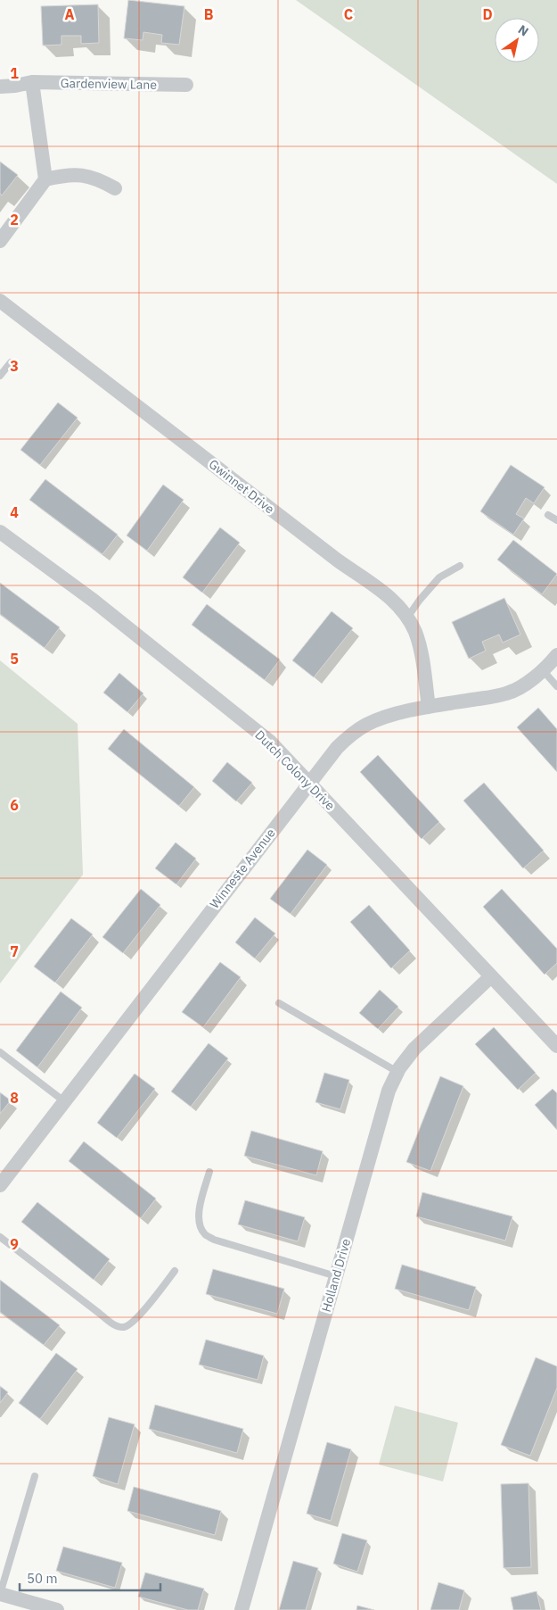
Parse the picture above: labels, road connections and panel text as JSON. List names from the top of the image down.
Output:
{
  "streets": {
    "street": [
      "Gardenview Lane",
      "Gwinnet Drive",
      "Dutch Colony Drive",
      "Winneste Avenue",
      "Holland Drive"
    ]
  },
  "crossings": [
    ["Gwinnet Drive", "Winneste Avenue"],
    ["Dutch Colony Drive", "Winneste Avenue"],
    ["Dutch Colony Drive", "Holland Drive"]
  ],
  "scale_bar": "50 m",
  "north": "top right",
  "grid": {
    "columns": [
      "A",
      "B",
      "C",
      "D"
    ],
    "rows": [
      "1",
      "2",
      "3",
      "4",
      "5",
      "6",
      "7",
      "8",
      "9"
    ]
  }
}
